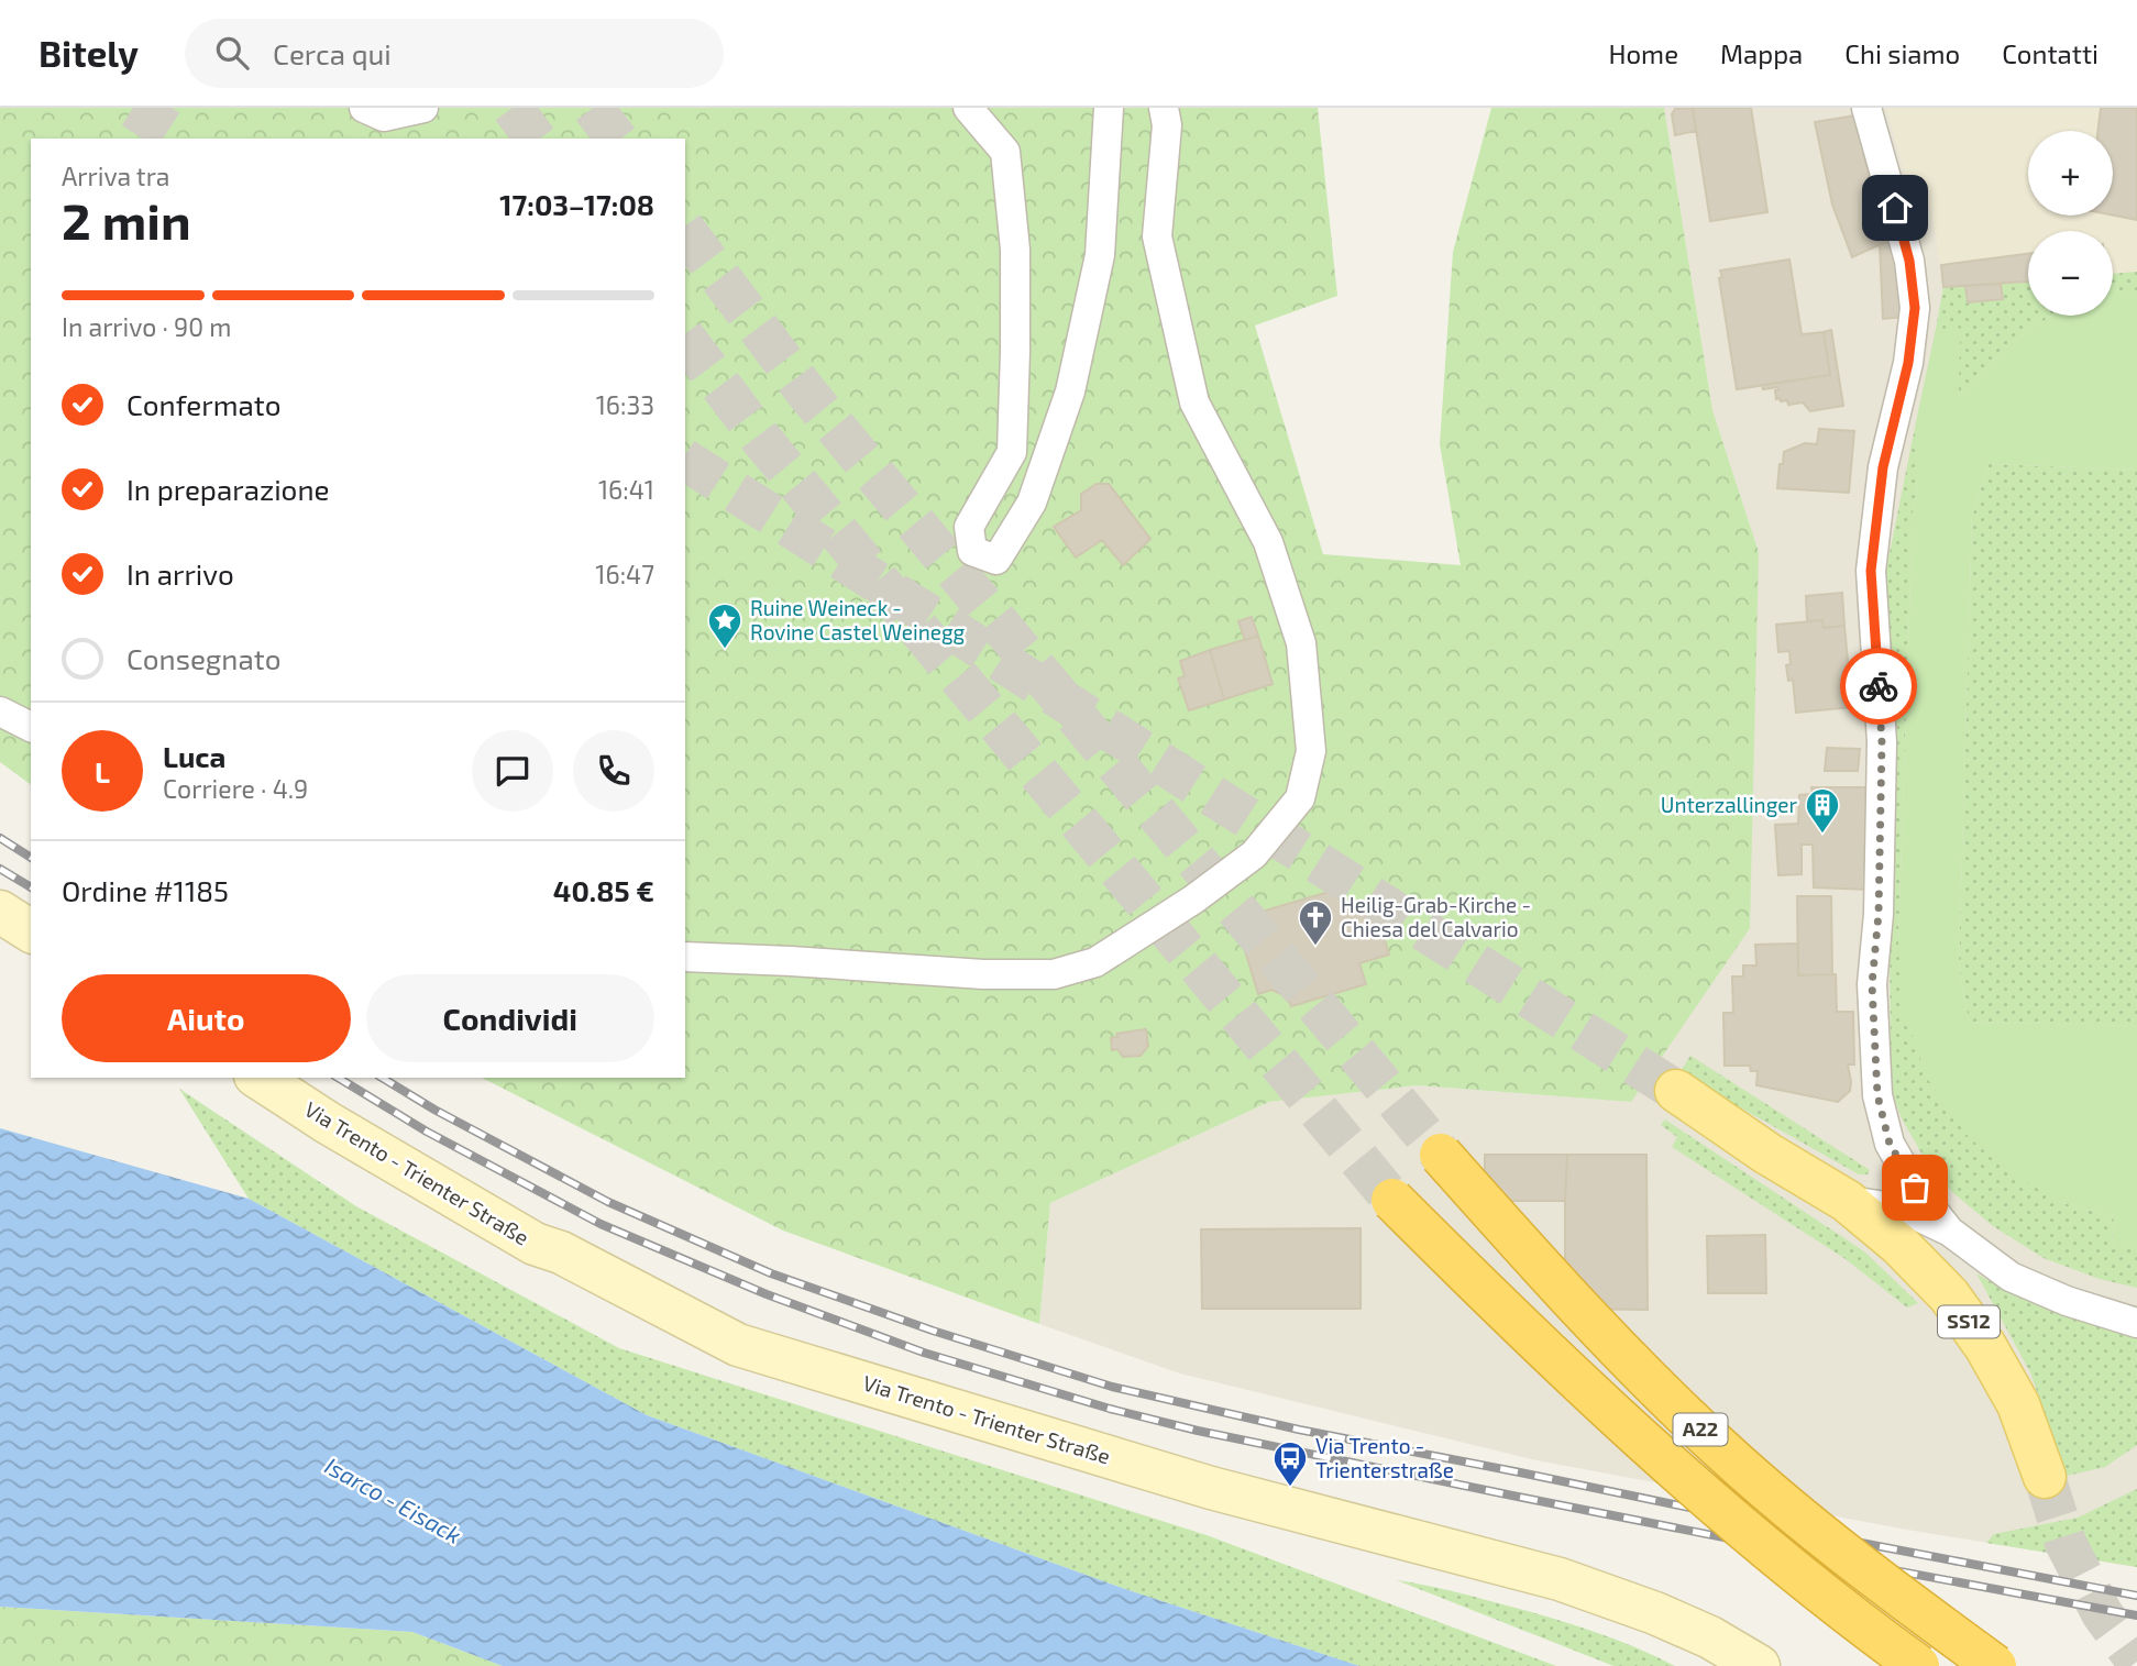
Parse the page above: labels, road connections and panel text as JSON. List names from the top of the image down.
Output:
{
  "streets": {
    "highway": ["A22"],
    "main road": ["SS12"],
    "street": ["Via Trento - Trienter Straße"]
  },
  "water": ["Isarco - Eisack"],
  "places": {
    "place": ["Ruine Weineck - Rovine Castel Weinegg"],
    "building": ["Unterzallinger"],
    "church": ["Heilig-Grab-Kirche - Chiesa del Calvario"],
    "bus stop": ["Via Trento - Trienterstraße"]
  },
  "page": {
    "header": "Bitely",
    "search": "Cerca qui",
    "nav": [
      "Home",
      "Mappa",
      "Chi siamo",
      "Contatti"
    ],
    "map_buttons": ["+", "−"],
    "heading": ["2 min", "Arriva tra", "17:03–17:08"],
    "panel": [
      "Luca",
      "Corriere · 4.9",
      "Ordine #1185",
      "40.85 €"
    ],
    "bar": "In arrivo · 90 m",
    "list": [
      ["Confermato", "16:33"],
      ["In preparazione", "16:41"],
      ["In arrivo", "16:47"],
      "Consegnato"
    ],
    "round": "L",
    "buttons": ["Aiuto", "Condividi"]
  }
}
